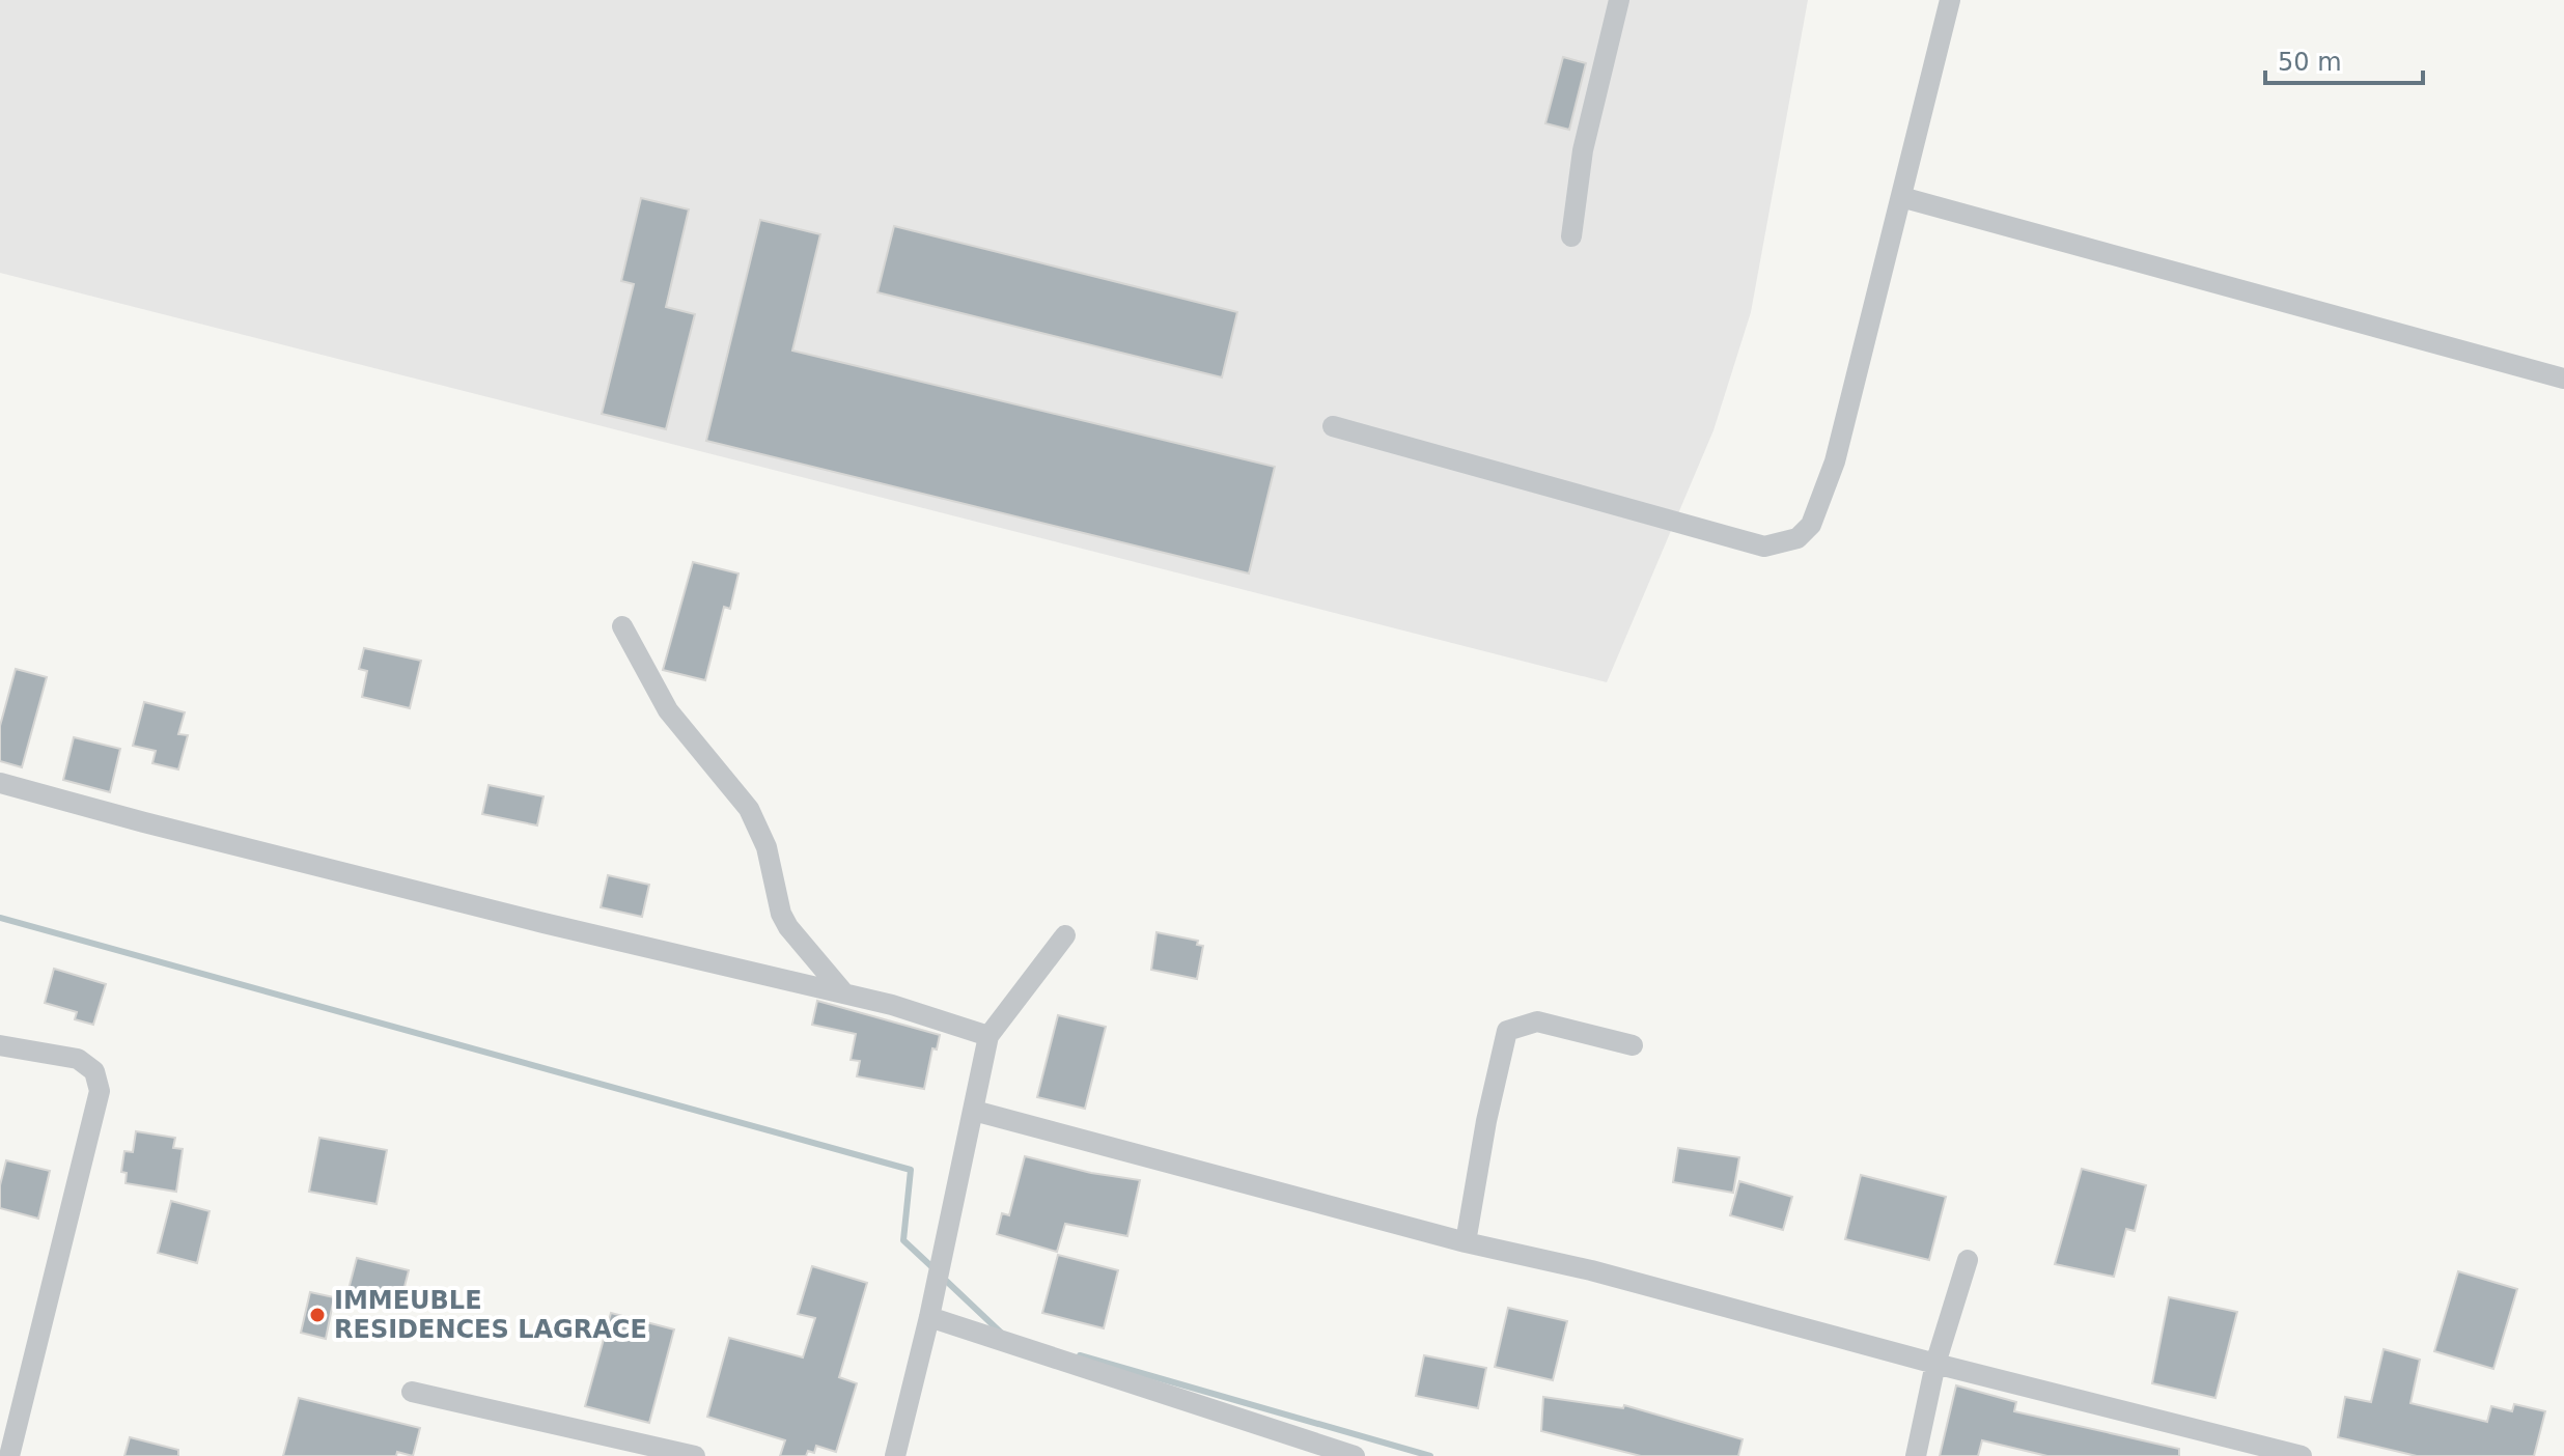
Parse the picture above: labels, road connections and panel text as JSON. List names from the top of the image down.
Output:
{
  "places": ["IMMEUBLE RESIDENCES LAGRACE"],
  "scale_bar": "50 m"
}
